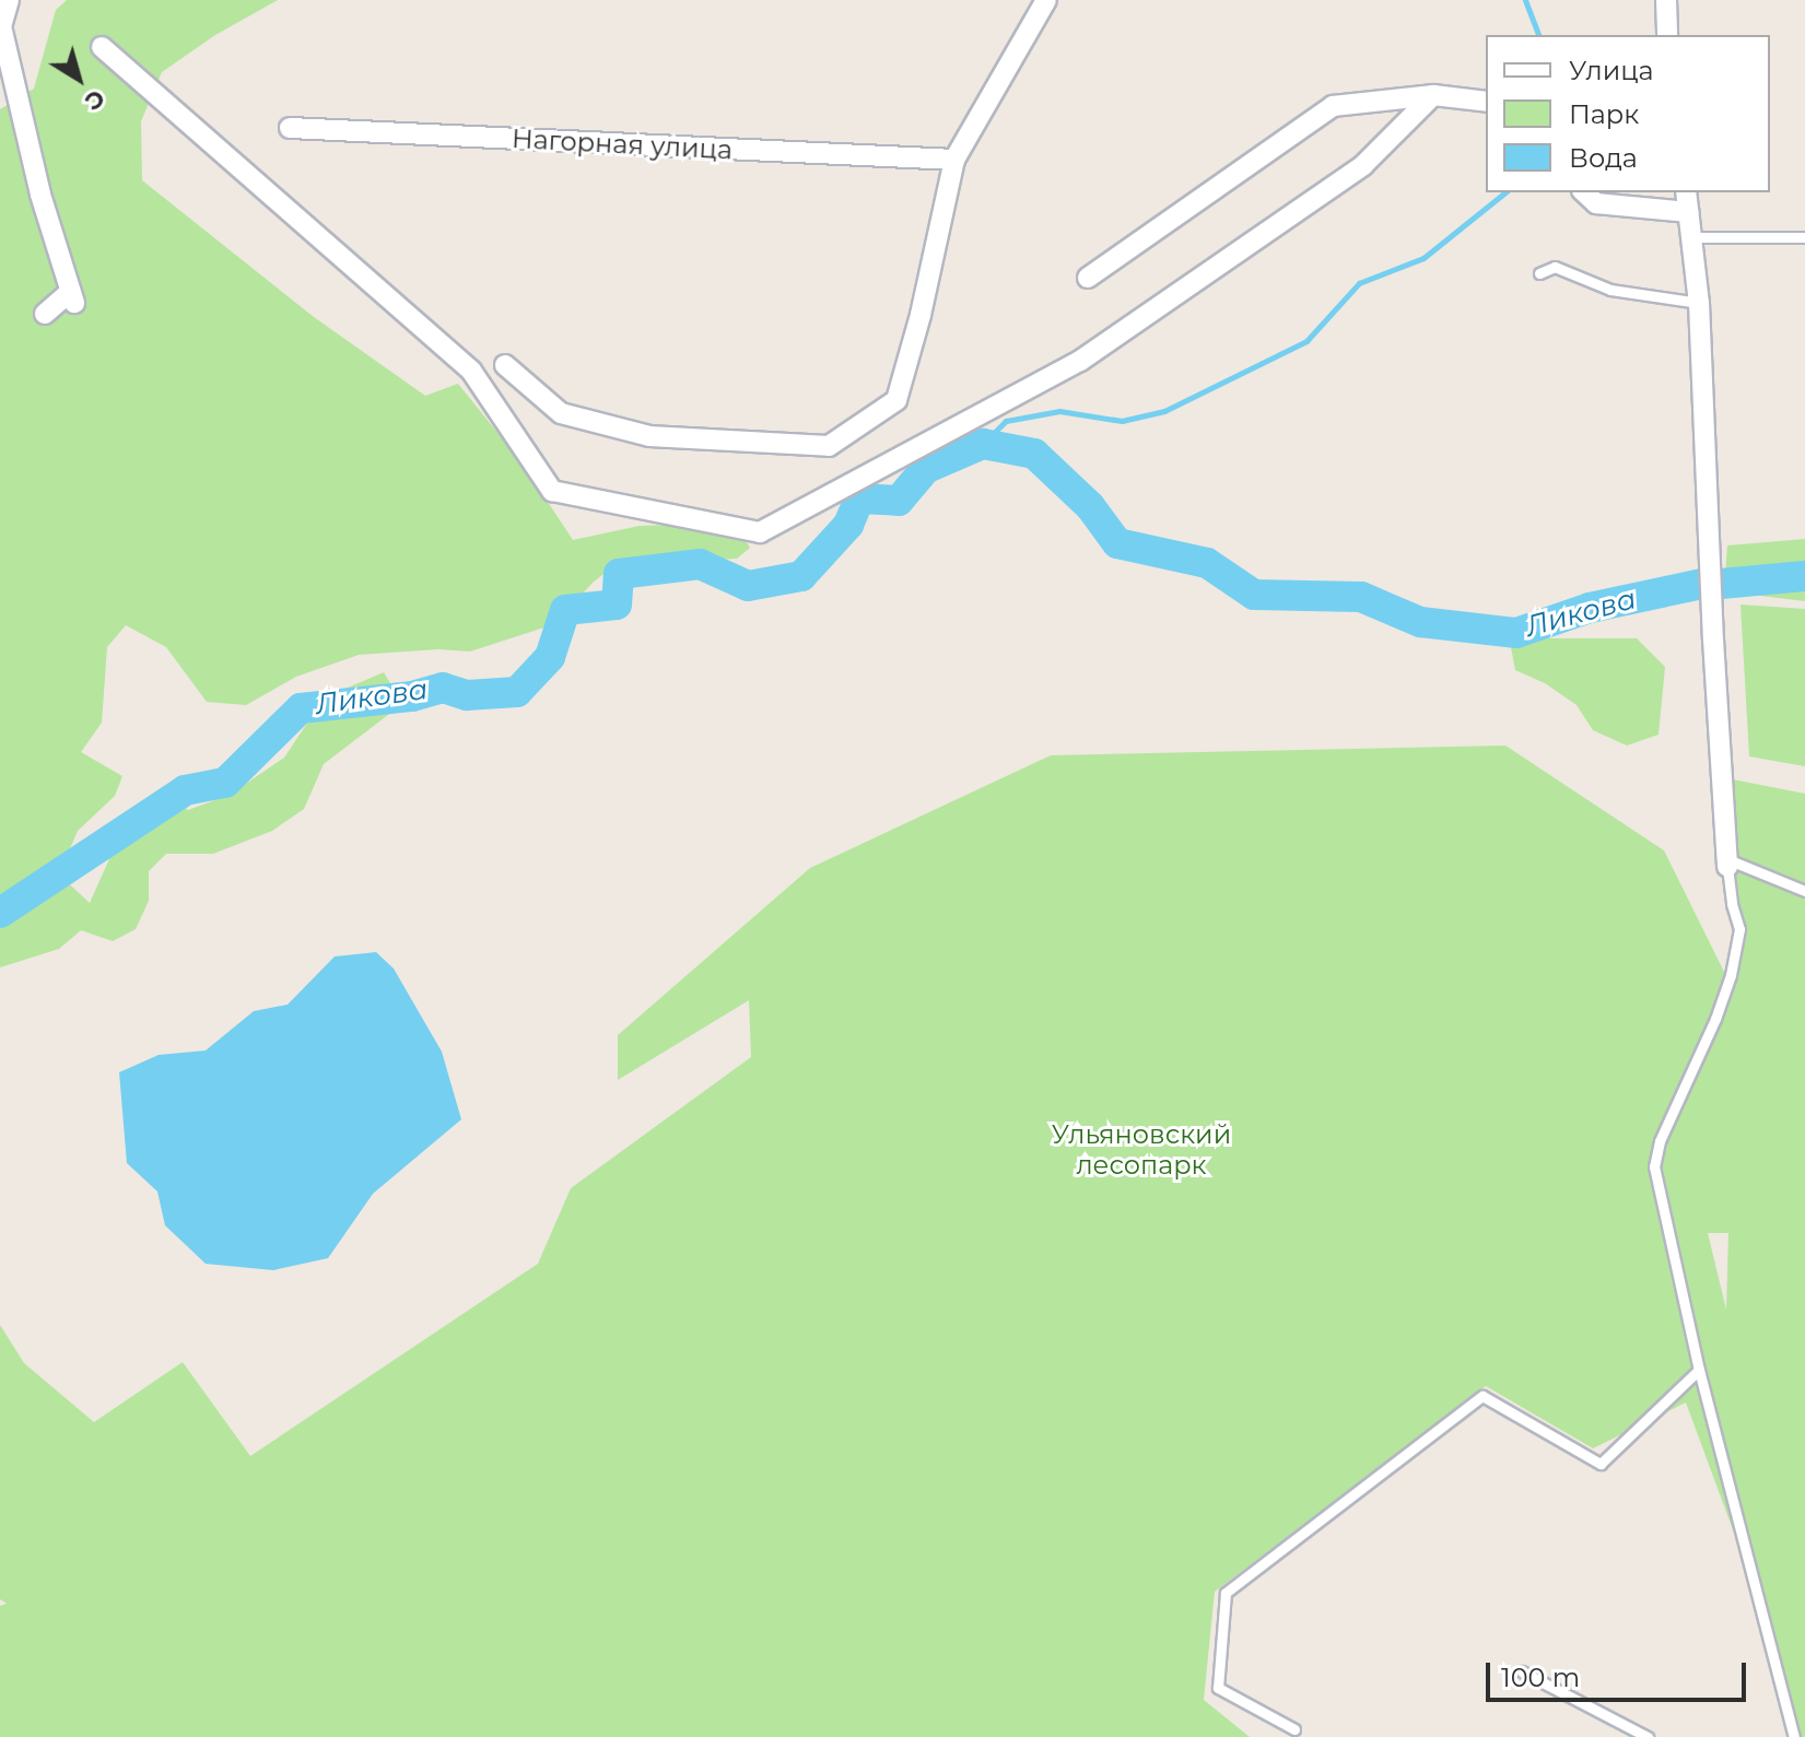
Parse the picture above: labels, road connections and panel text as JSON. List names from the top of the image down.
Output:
{
  "streets": {
    "street": ["Нагорная улица"]
  },
  "water": ["Ликова"],
  "parks": ["Ульяновский лесопарк"],
  "legend": ["Улица", "Парк", "Вода"],
  "scale_bar": "100 m",
  "north": "bottom right"
}
